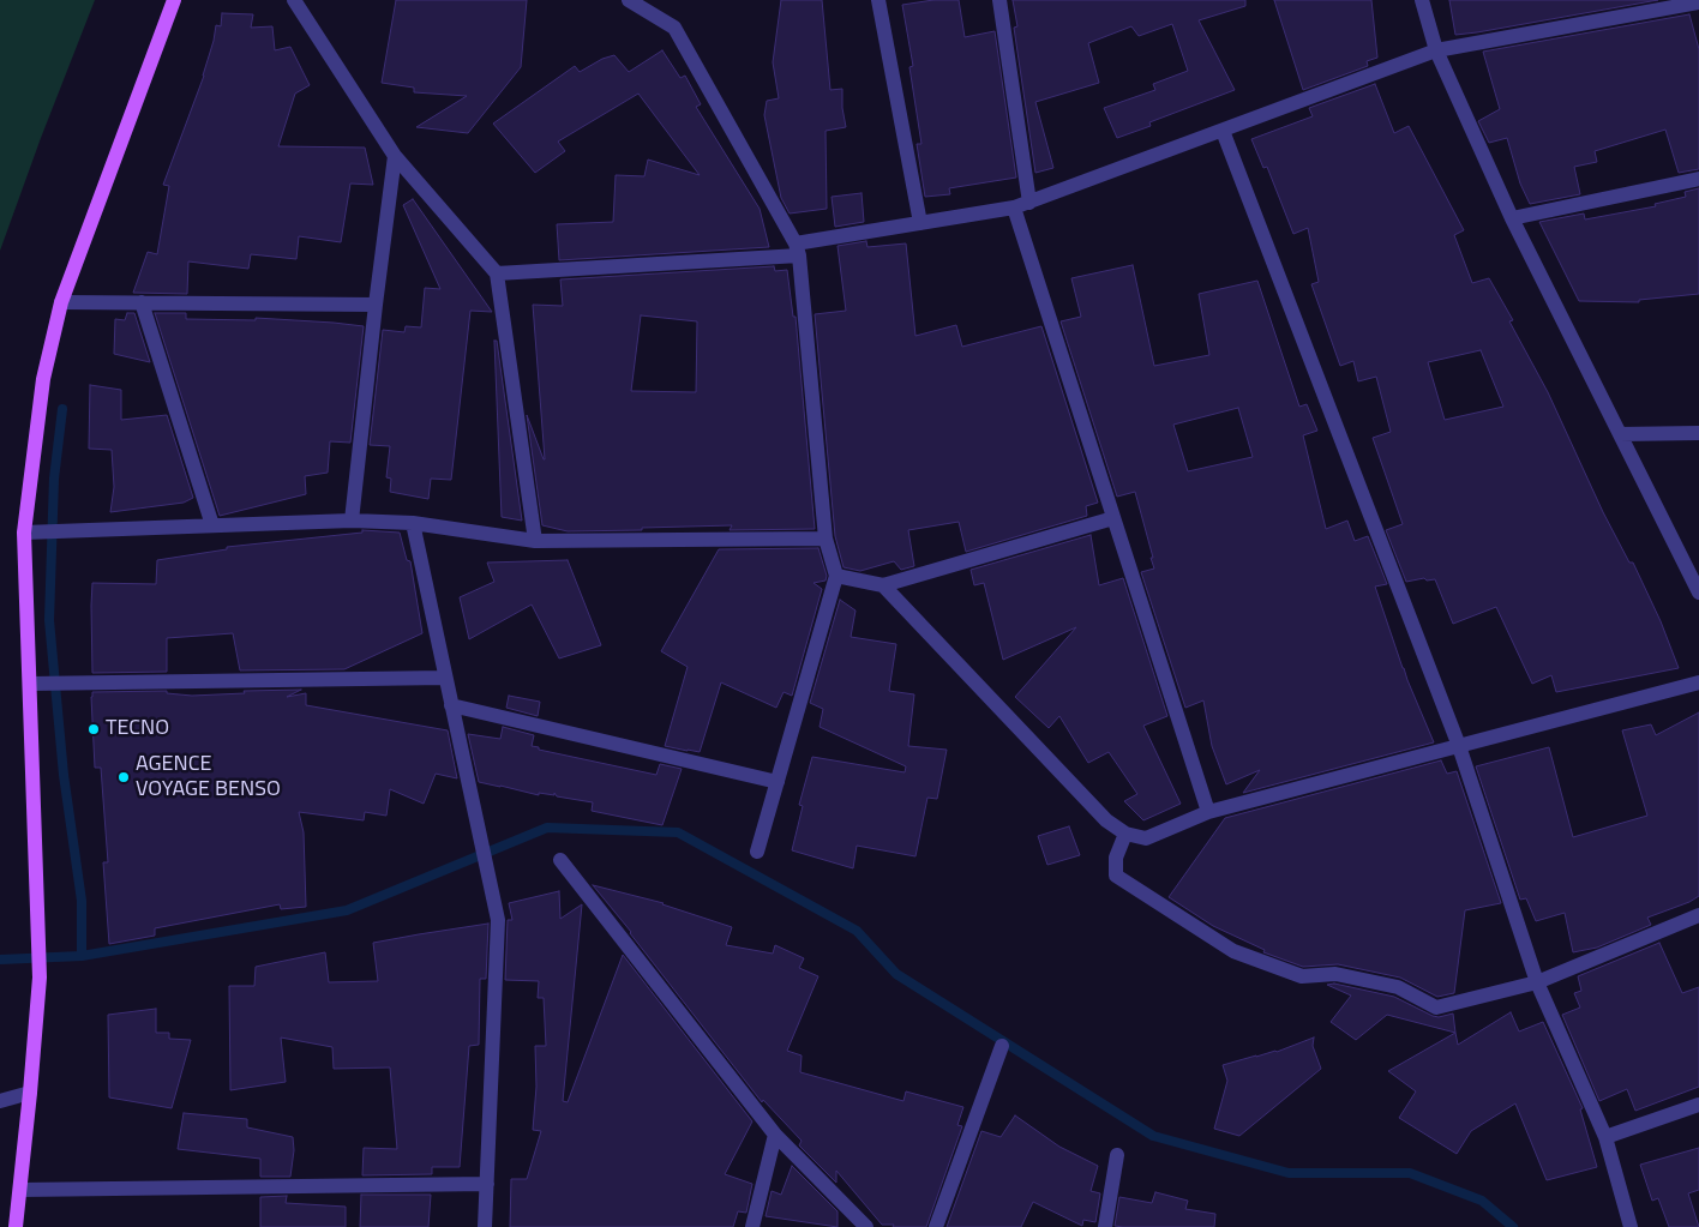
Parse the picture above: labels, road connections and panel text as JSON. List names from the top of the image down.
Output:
{
  "places": ["TECNO", "AGENCE VOYAGE BENSO"]
}
